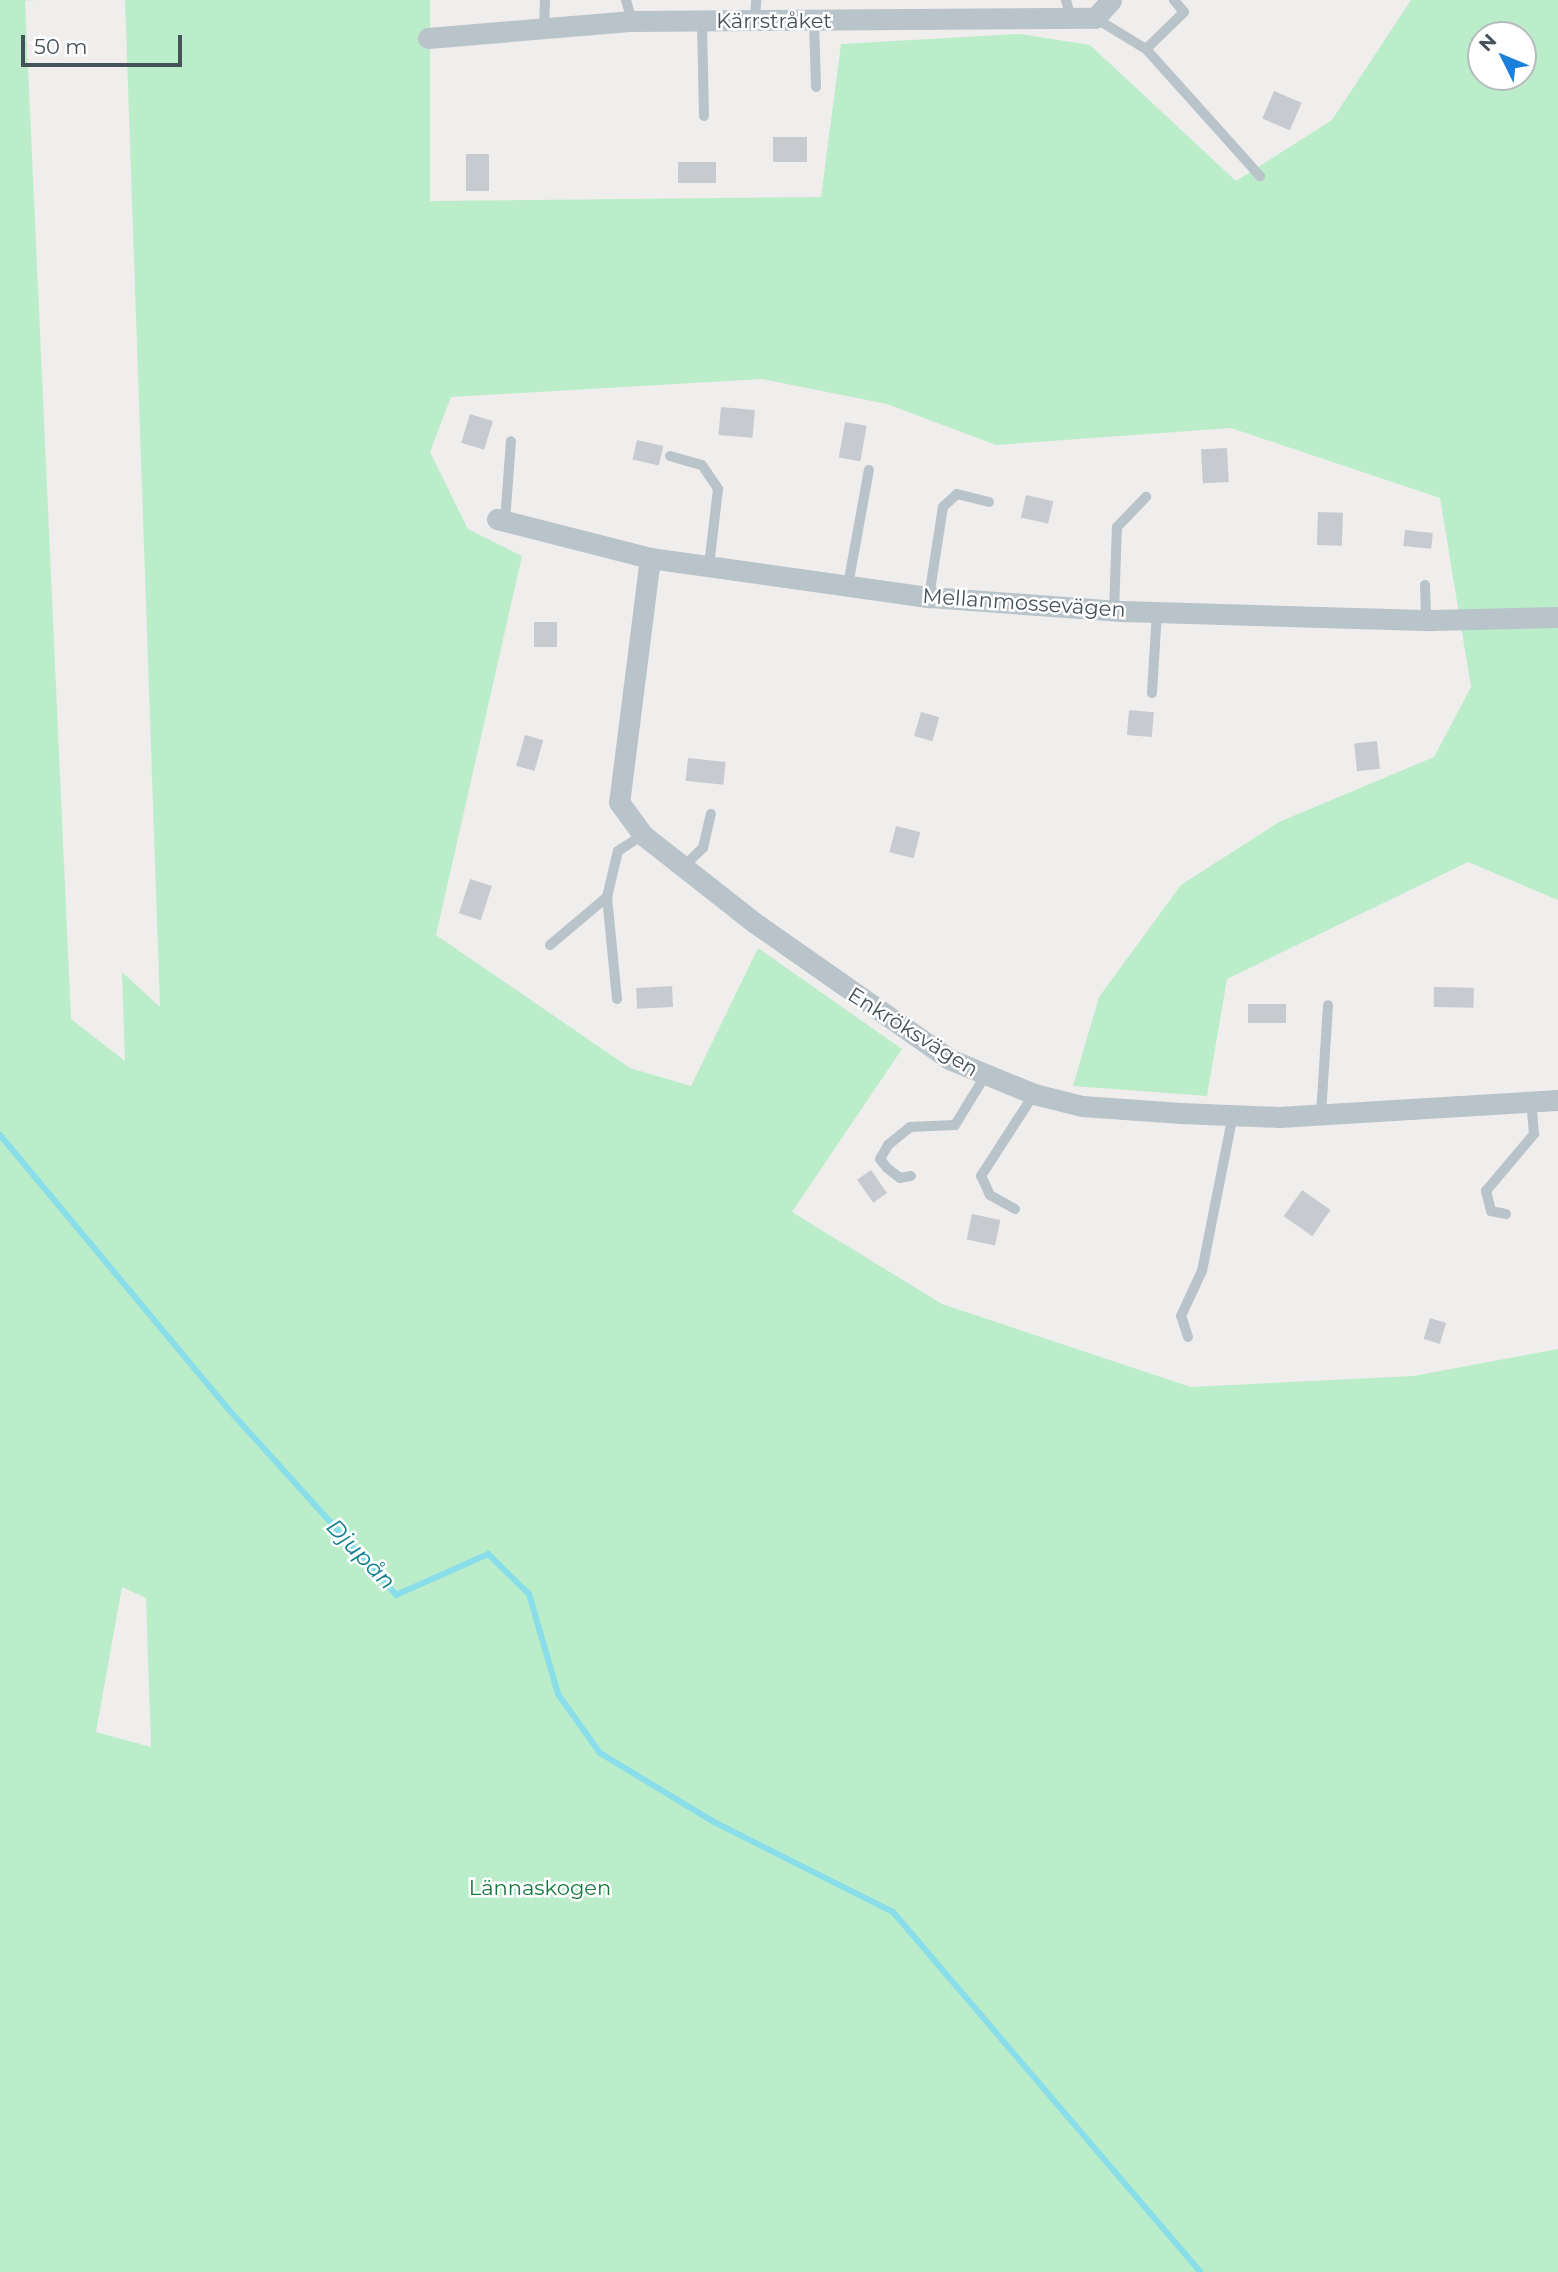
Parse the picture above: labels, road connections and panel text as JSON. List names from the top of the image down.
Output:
{
  "streets": {
    "street": ["Kärrstråket", "Mellanmossevägen", "Enkröksvägen"]
  },
  "crossings": [
    ["Mellanmossevägen", "Enkröksvägen"]
  ],
  "water": ["Djupån"],
  "parks": ["Lännaskogen"],
  "scale_bar": "50 m",
  "north": "top left"
}
